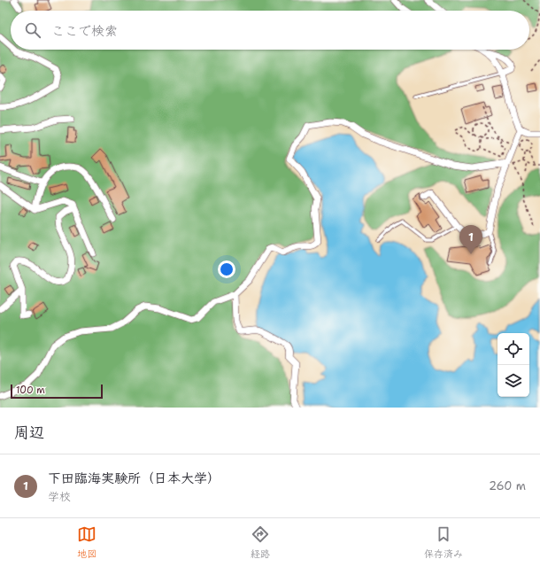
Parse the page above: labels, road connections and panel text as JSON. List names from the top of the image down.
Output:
{
  "scale_bar": "100 m",
  "page": {
    "search": "ここで検索",
    "pins": "1",
    "scale": "100 m",
    "heading": "周辺",
    "list": [
      {
        "mark": "1",
        "name": "下田臨海実験所（日本大学）",
        "note": "学校",
        "value": "260 m"
      }
    ],
    "nav": ["地図", "経路", "保存済み"]
  }
}
